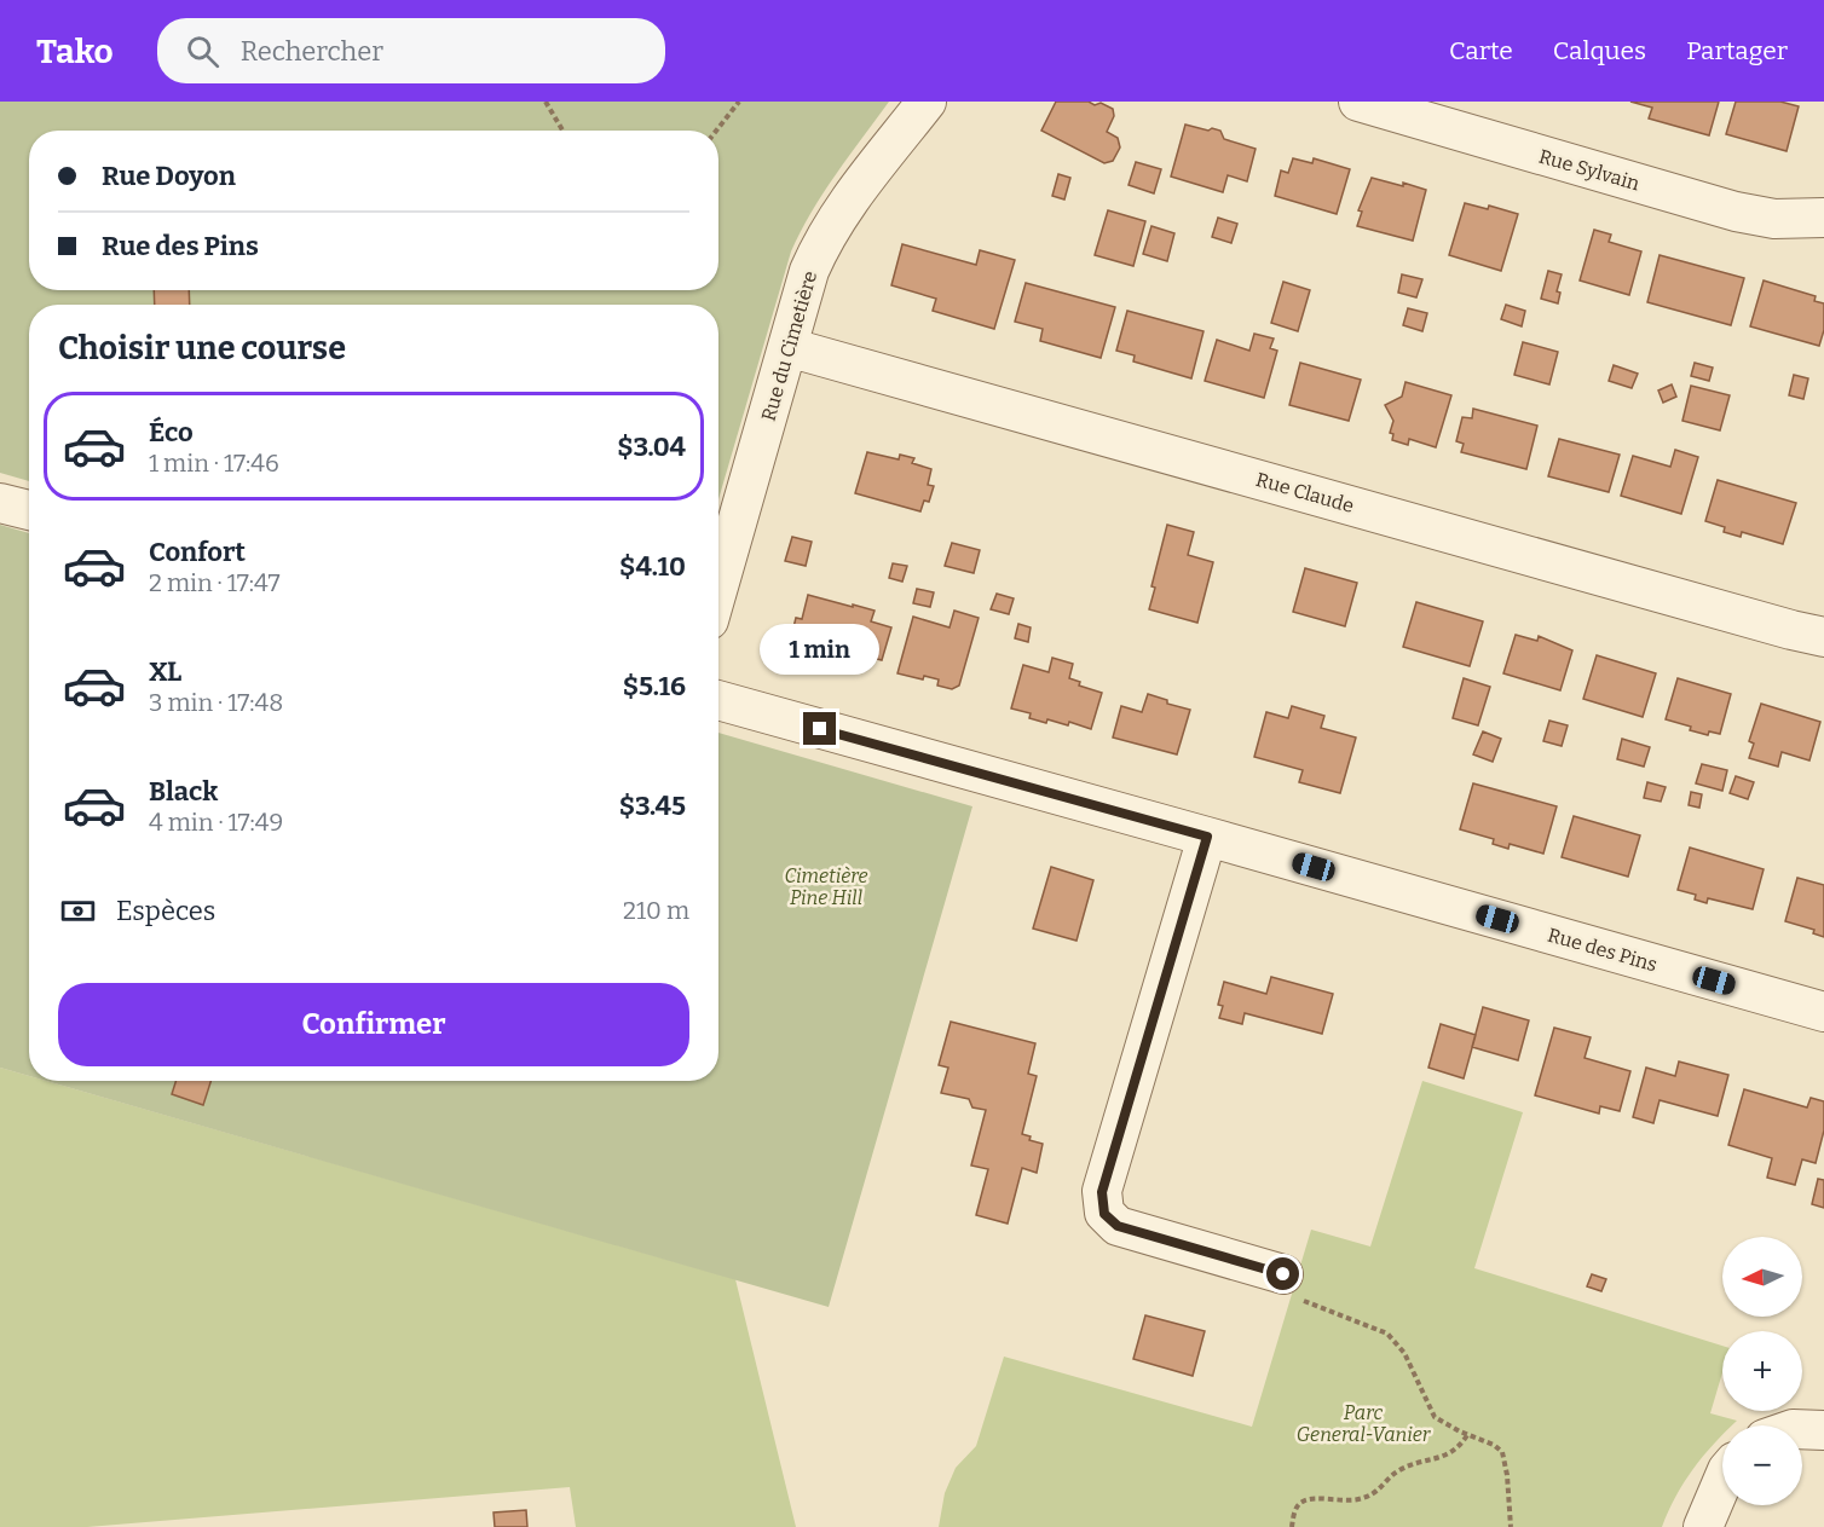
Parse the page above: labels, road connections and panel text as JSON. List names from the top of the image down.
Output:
{
  "streets": {
    "street": [
      "Rue Sylvain",
      "Rue du Cimetière",
      "Rue Claude",
      "Rue des Pins"
    ]
  },
  "crossings": [
    ["Rue du Cimetière", "Rue Claude"]
  ],
  "parks": ["Cimetière Pine Hill", "Parc General-Vanier"],
  "north": "left",
  "page": {
    "header": "Tako",
    "search": "Rechercher",
    "nav": ["Carte", "Calques", "Partager"],
    "banner": ["Rue Doyon", "Rue des Pins"],
    "heading": "Choisir une course",
    "list": [
      {
        "name": "Éco",
        "note": "1 min · 17:46",
        "value": "$3.04"
      },
      {
        "name": "Confort",
        "note": "2 min · 17:47",
        "value": "$4.10"
      },
      {
        "name": "XL",
        "note": "3 min · 17:48",
        "value": "$5.16"
      },
      {
        "name": "Black",
        "note": "4 min · 17:49",
        "value": "$3.45"
      }
    ],
    "bubble": "1 min",
    "pay": ["Espèces", "210 m"],
    "buttons": "Confirmer",
    "map_buttons": ["+", "−"]
  }
}
